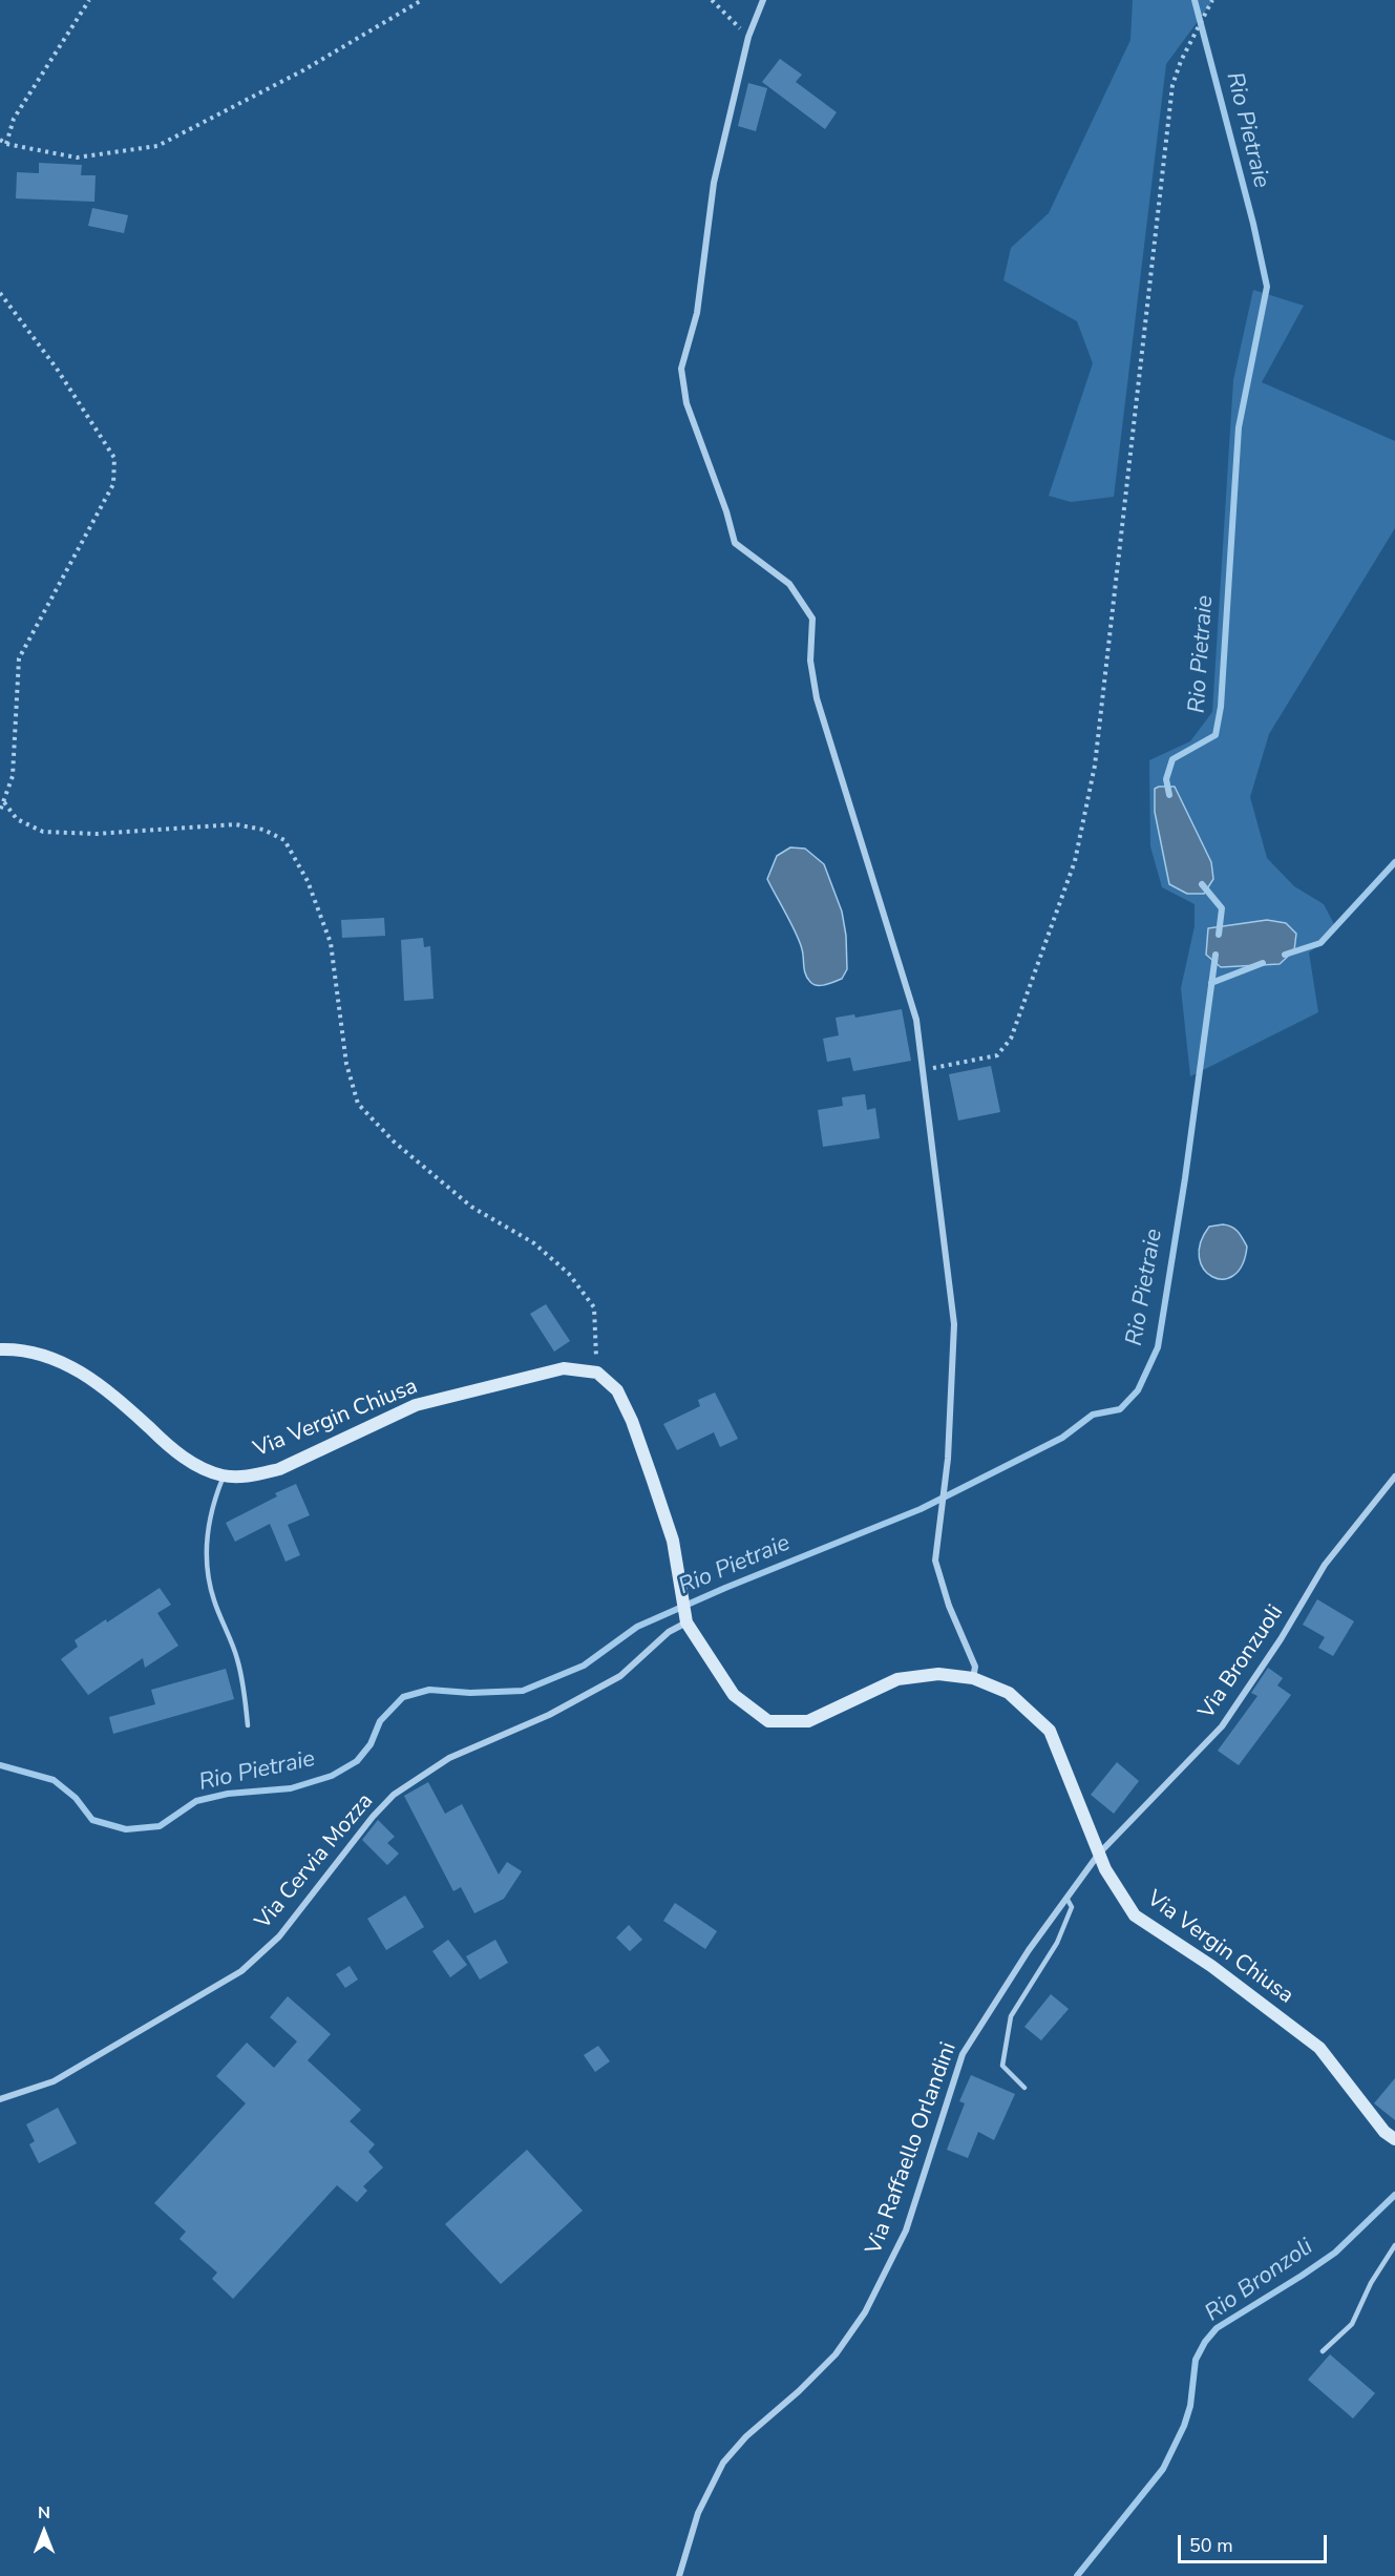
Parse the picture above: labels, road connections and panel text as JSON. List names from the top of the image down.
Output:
{
  "streets": {
    "street": [
      "Via Vergin Chiusa",
      "Via Bronzuoli",
      "Via Cervia Mozza",
      "Via Raffaello Orlandini"
    ]
  },
  "crossings": [
    ["Via Vergin Chiusa", "Via Bronzuoli"],
    ["Via Vergin Chiusa", "Via Cervia Mozza"],
    ["Via Vergin Chiusa", "Via Raffaello Orlandini"],
    ["Via Bronzuoli", "Via Raffaello Orlandini"]
  ],
  "water": ["Rio Pietraie", "Rio Bronzoli"],
  "scale_bar": "50 m",
  "north": "top"
}
